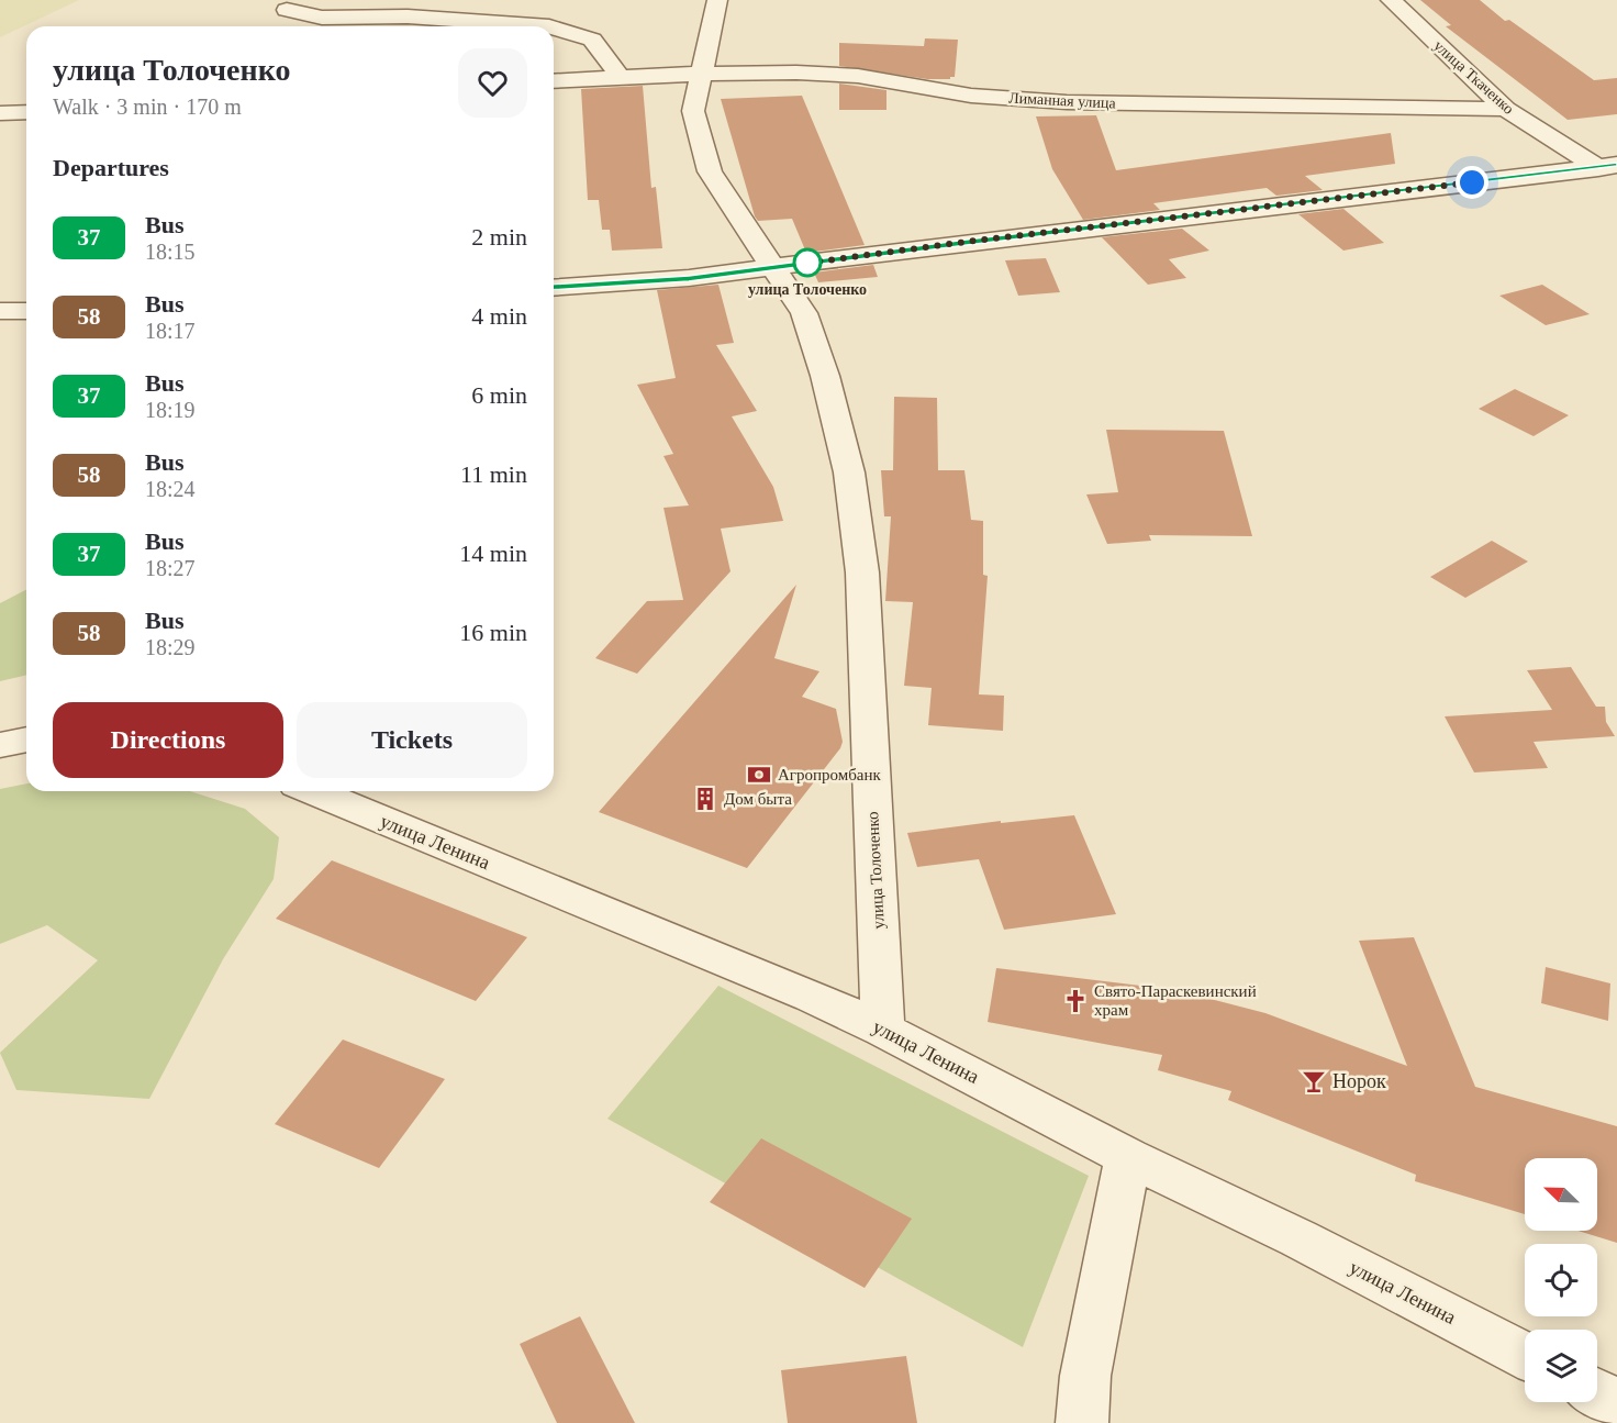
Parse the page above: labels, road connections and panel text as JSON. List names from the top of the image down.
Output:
{
  "streets": {
    "street": [
      "улица Ткаченко",
      "Лиманная улица",
      "улица Ленина",
      "улица Толоченко"
    ]
  },
  "crossings": [
    ["улица Ткаченко", "Лиманная улица"],
    ["Лиманная улица", "улица Толоченко"],
    ["улица Ленина", "улица Толоченко"]
  ],
  "places": {
    "other": ["улица Толоченко"],
    "bank": ["Агропромбанк"],
    "building": ["Дом быта"],
    "church": ["Свято-Параскевинский храм"],
    "bar": ["Норок"]
  },
  "lines": ["bus line 37"],
  "north": "top left",
  "page": {
    "heading": [
      ["улица Толоченко", "Walk · 3 min · 170 m"],
      "Departures"
    ],
    "list": [
      {
        "mark": "37",
        "name": "Bus",
        "note": "18:15",
        "value": "2 min"
      },
      {
        "mark": "58",
        "name": "Bus",
        "note": "18:17",
        "value": "4 min"
      },
      {
        "mark": "37",
        "name": "Bus",
        "note": "18:19",
        "value": "6 min"
      },
      {
        "mark": "58",
        "name": "Bus",
        "note": "18:24",
        "value": "11 min"
      },
      {
        "mark": "37",
        "name": "Bus",
        "note": "18:27",
        "value": "14 min"
      },
      {
        "mark": "58",
        "name": "Bus",
        "note": "18:29",
        "value": "16 min"
      }
    ],
    "buttons": ["Directions", "Tickets"]
  }
}
